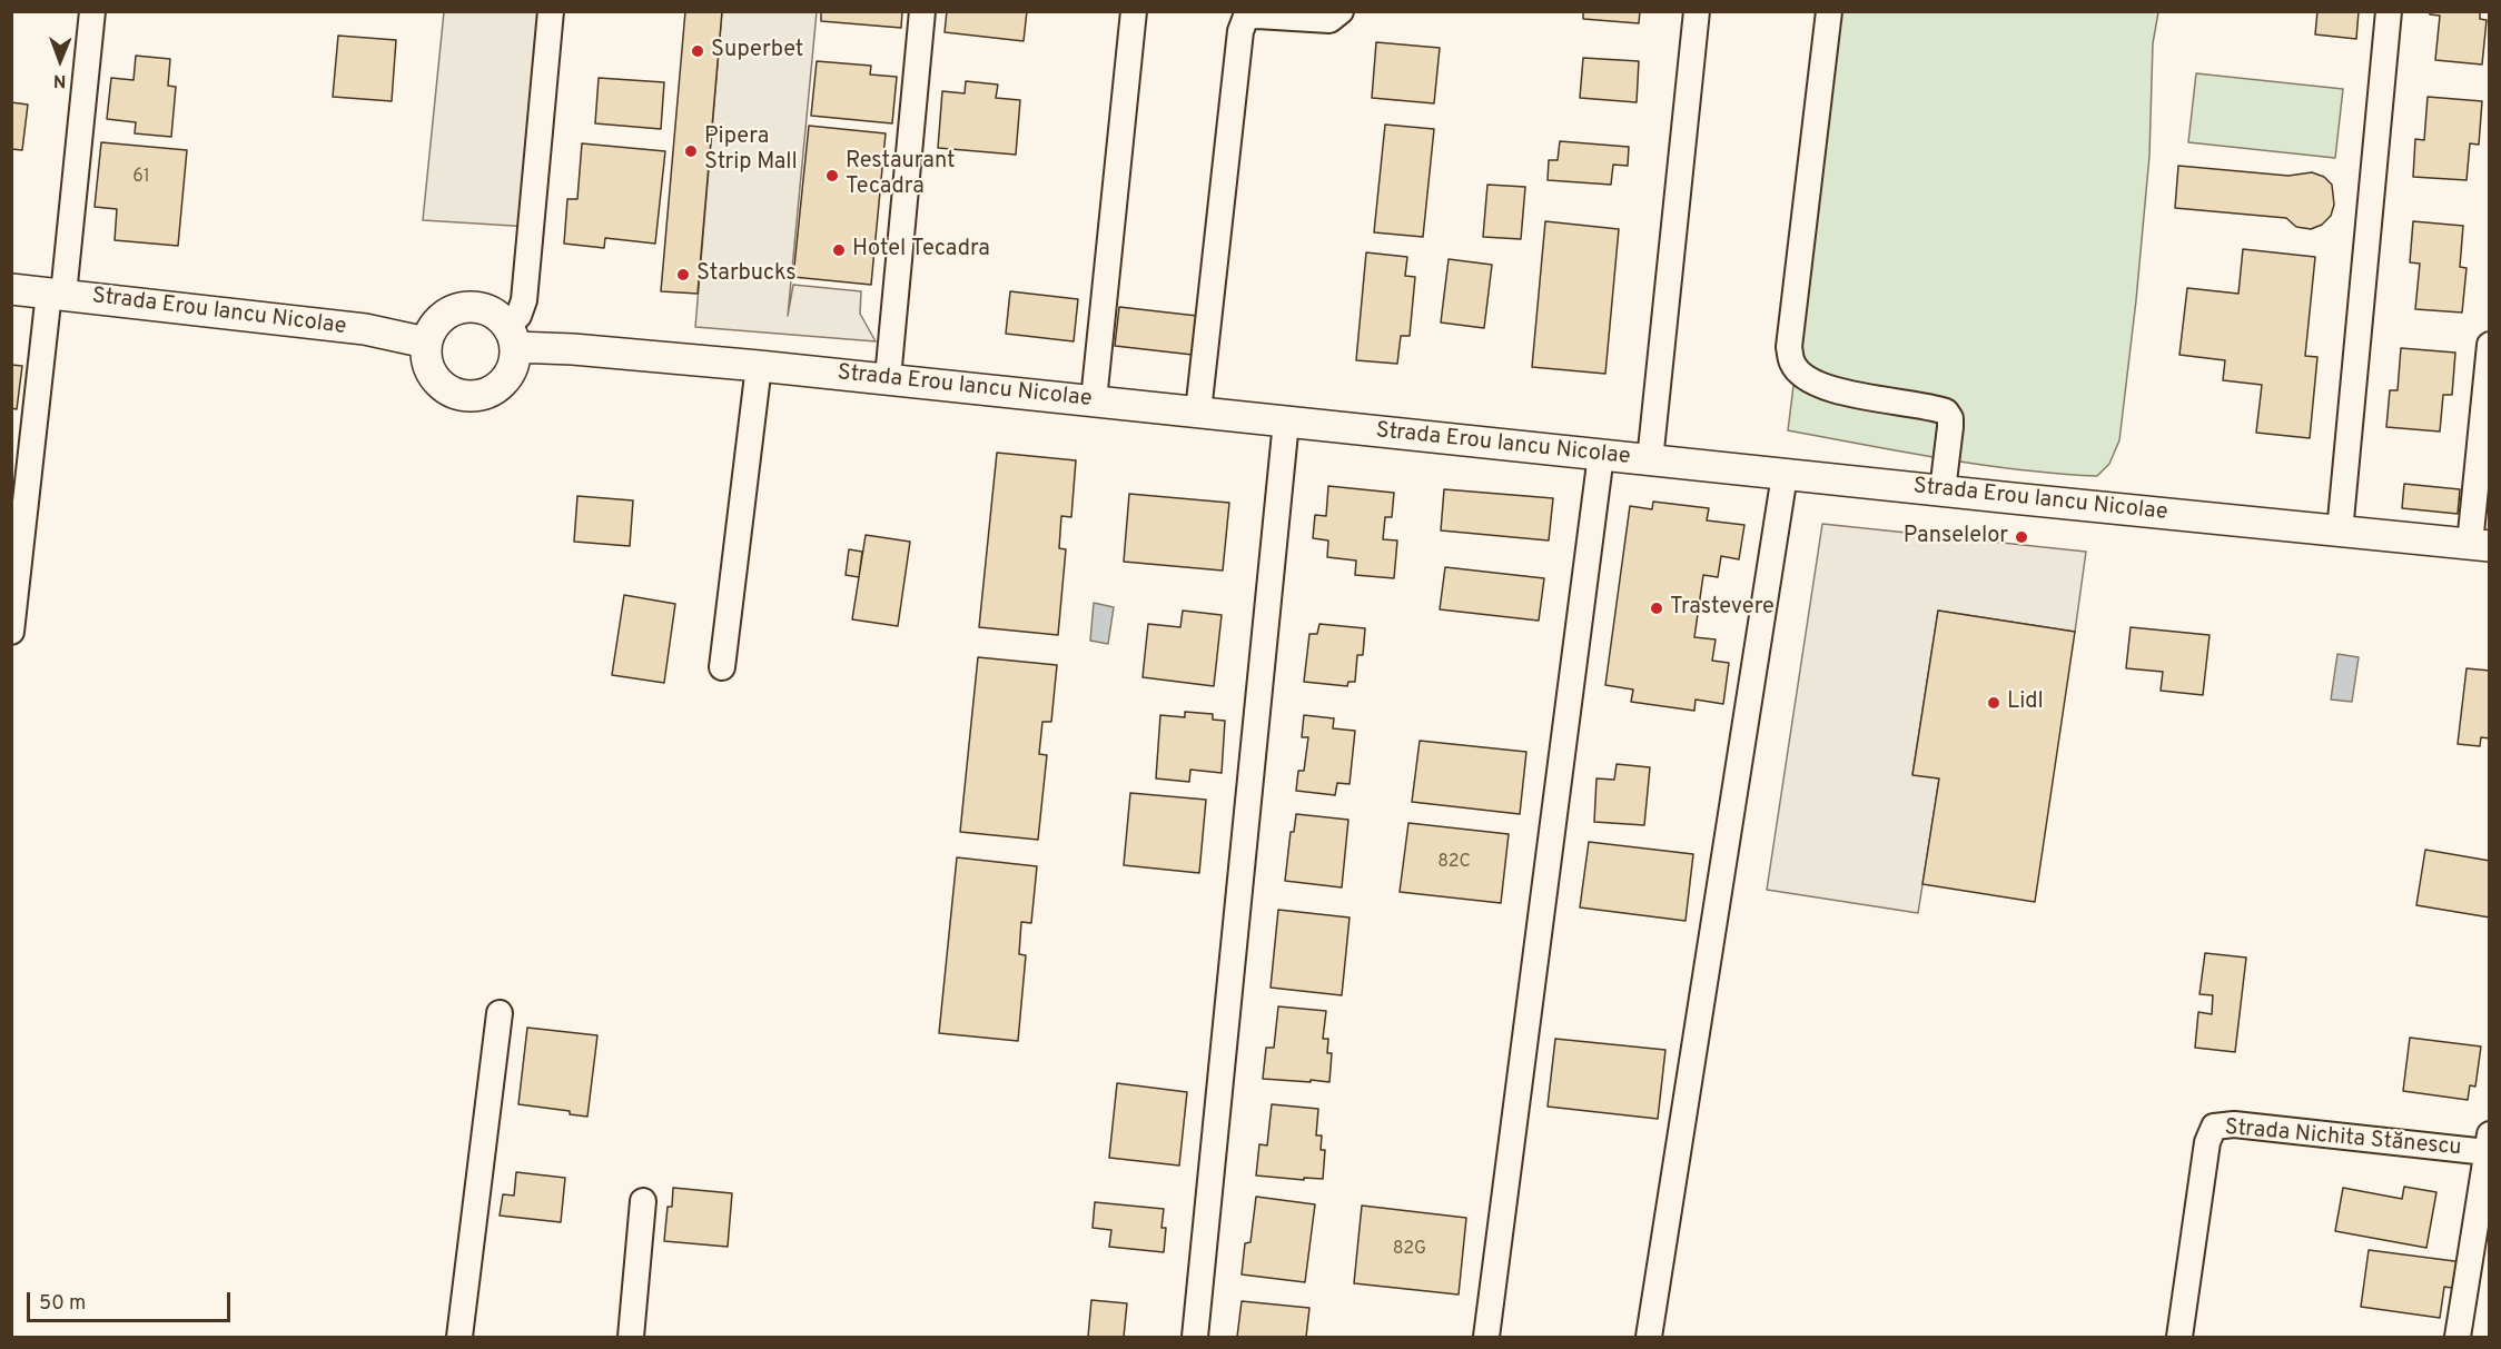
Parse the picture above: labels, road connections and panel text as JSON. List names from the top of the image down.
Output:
{
  "streets": {
    "street": ["Strada Erou Iancu Nicolae", "Strada Nichita Stănescu"]
  },
  "places": [
    "Superbet",
    "Pipera Strip Mall",
    "Restaurant Tecadra",
    "Hotel Tecadra",
    "Starbucks",
    "Panselelor",
    "Trastevere",
    "Lidl"
  ],
  "house_numbers": ["61", "82C", "82G"],
  "scale_bar": "50 m",
  "north": "bottom"
}
